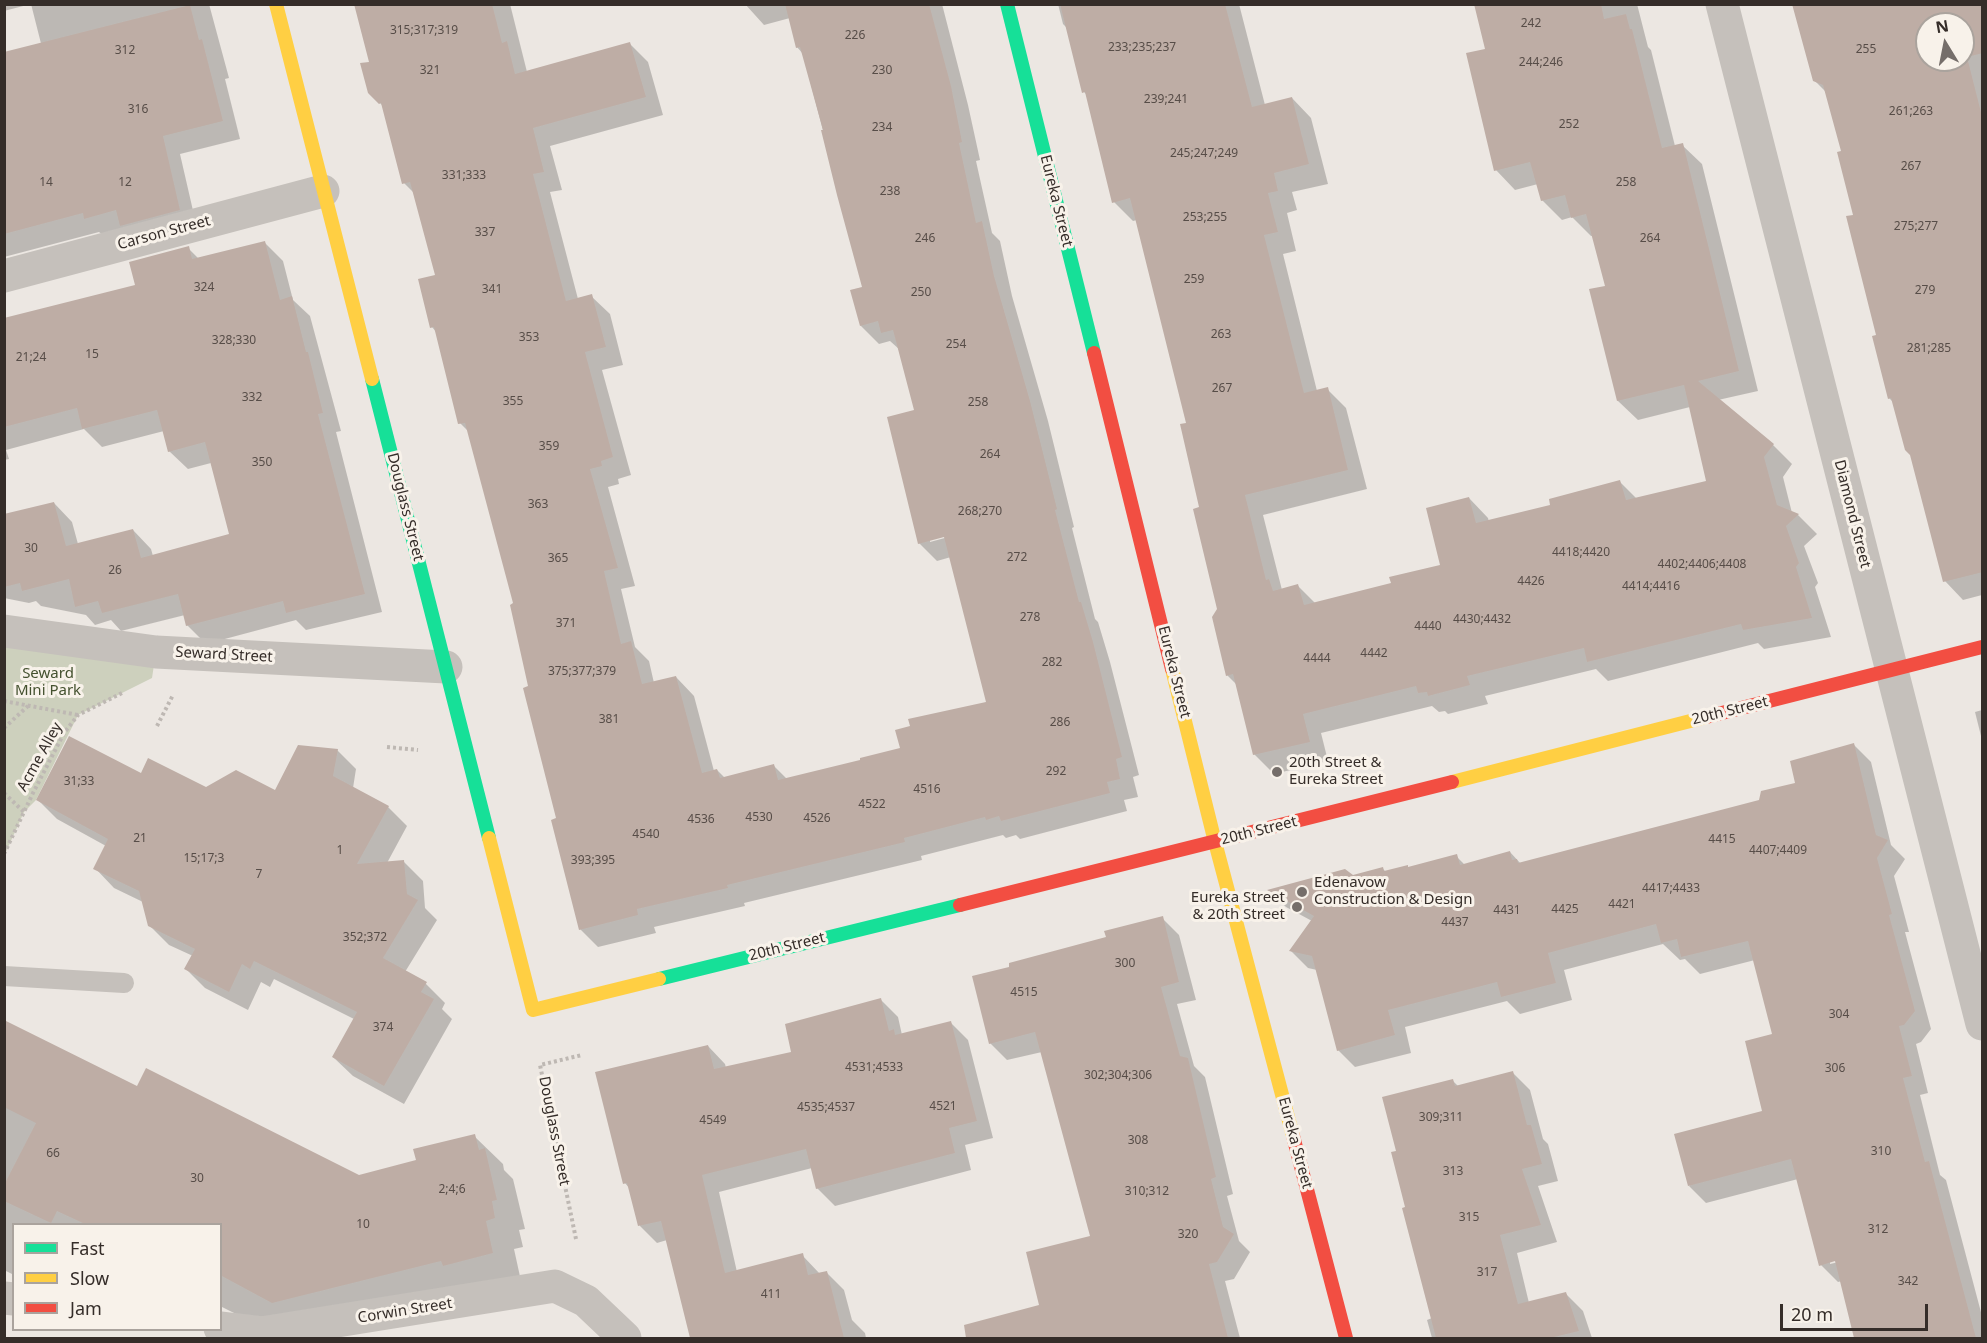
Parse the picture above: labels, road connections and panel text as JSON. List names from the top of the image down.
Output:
{
  "streets": {
    "street": [
      "Eureka Street",
      "Carson Street",
      "Douglass Street",
      "Diamond Street",
      "Seward Street",
      "20th Street",
      "Corwin Street"
    ],
    "path": ["Acme Alley"]
  },
  "crossings": [
    ["Eureka Street", "20th Street"],
    ["Carson Street", "Douglass Street"],
    ["Douglass Street", "Seward Street"],
    ["Douglass Street", "20th Street"],
    ["Diamond Street", "20th Street"]
  ],
  "parks": ["Seward Mini Park"],
  "places": ["20th Street & Eureka Street", "Edenavow Construction & Design", "Eureka Street & 20th Street"],
  "house_numbers": [
    "242",
    "315;317;319",
    "226",
    "233;235;237",
    "255",
    "312",
    "244;246",
    "321",
    "230",
    "239;241",
    "316",
    "261;263",
    "252",
    "234",
    "245;247;249",
    "267",
    "331;333",
    "14",
    "12",
    "258",
    "238",
    "253;255",
    "275;277",
    "337",
    "246",
    "264",
    "259",
    "324",
    "341",
    "279",
    "250",
    "263",
    "353",
    "328;330",
    "254",
    "281;285",
    "15",
    "21;24",
    "267",
    "332",
    "355",
    "258",
    "359",
    "264",
    "350",
    "363",
    "268;270",
    "30",
    "4418;4420",
    "272",
    "365",
    "4402;4406;4408",
    "26",
    "4426",
    "4414;4416",
    "278",
    "4430;4432",
    "371",
    "4440",
    "4442",
    "4444",
    "282",
    "375;377;379",
    "381",
    "286",
    "292",
    "31;33",
    "4516",
    "4522",
    "4530",
    "4526",
    "4536",
    "4540",
    "21",
    "4415",
    "1",
    "4407;4409",
    "15;17;3",
    "393;395",
    "7",
    "4417;4433",
    "4421",
    "4425",
    "4431",
    "4437",
    "352;372",
    "300",
    "4515",
    "304",
    "374",
    "4531;4533",
    "306",
    "302;304;306",
    "4521",
    "4535;4537",
    "309;311",
    "4549",
    "308",
    "310",
    "66",
    "313",
    "30",
    "2;4;6",
    "310;312",
    "315",
    "10",
    "312",
    "320",
    "317",
    "342",
    "411"
  ],
  "legend": ["Fast", "Slow", "Jam"],
  "scale_bar": "20 m",
  "north": "top"
}
